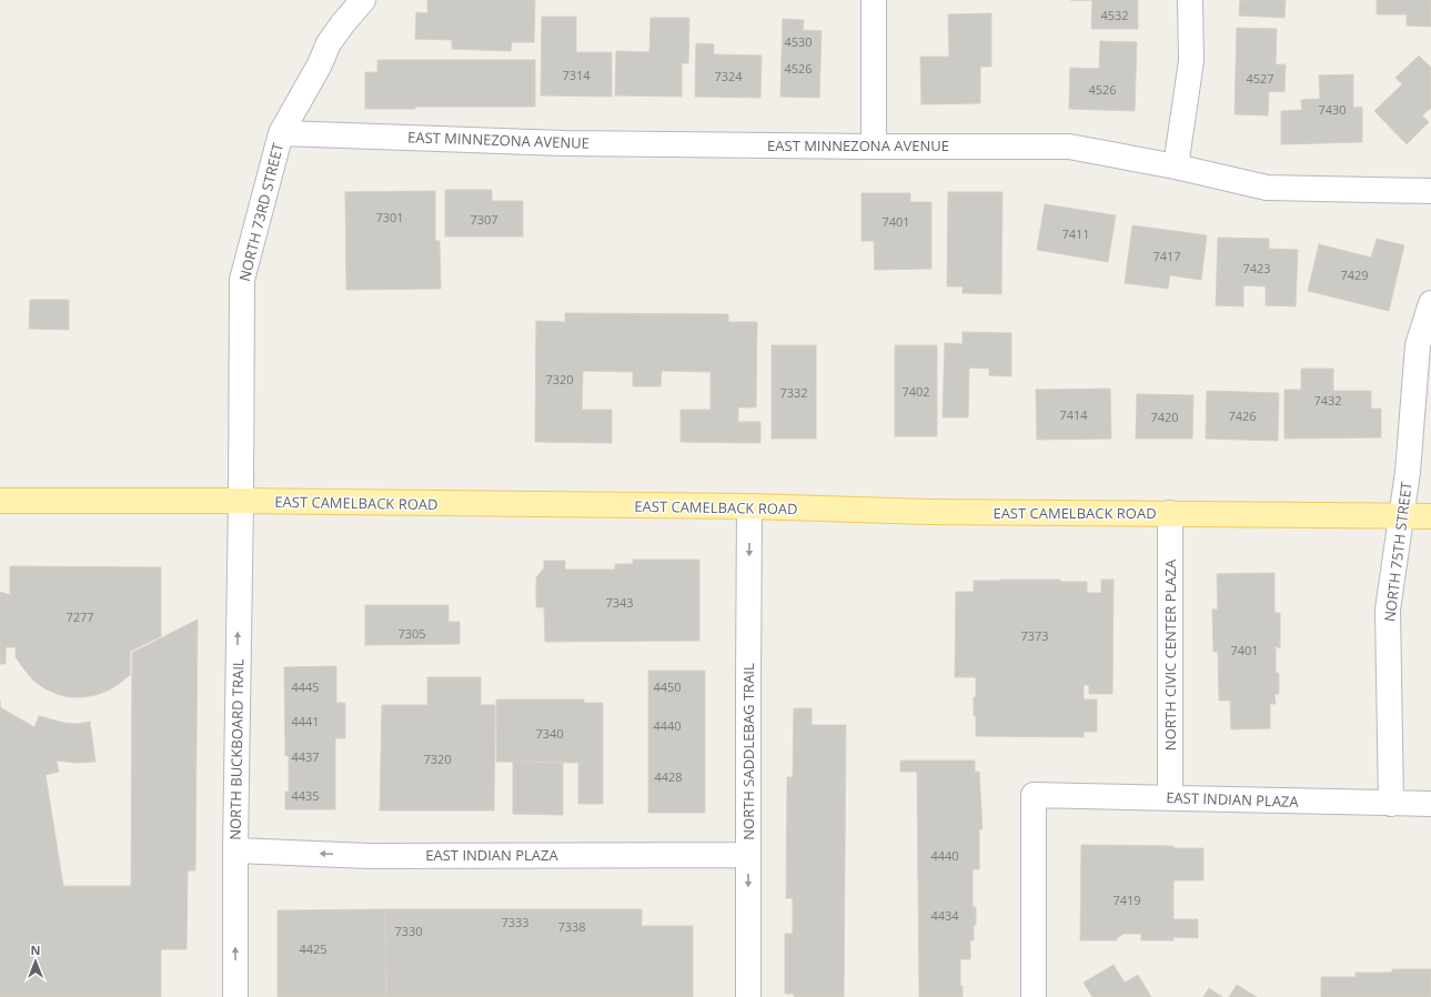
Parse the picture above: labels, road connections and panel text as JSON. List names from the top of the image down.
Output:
{
  "streets": {
    "main road": ["EAST CAMELBACK ROAD"],
    "street": [
      "EAST MINNEZONA AVENUE",
      "NORTH 73RD STREET",
      "NORTH 75TH STREET",
      "NORTH CIVIC CENTER PLAZA",
      "NORTH BUCKBOARD TRAIL",
      "NORTH SADDLEBAG TRAIL",
      "EAST INDIAN PLAZA"
    ]
  },
  "crossings": [
    ["EAST MINNEZONA AVENUE", "NORTH 73RD STREET"],
    ["NORTH 73RD STREET", "EAST CAMELBACK ROAD"],
    ["NORTH 73RD STREET", "NORTH BUCKBOARD TRAIL"],
    ["EAST CAMELBACK ROAD", "NORTH 75TH STREET"],
    ["EAST CAMELBACK ROAD", "NORTH CIVIC CENTER PLAZA"],
    ["EAST CAMELBACK ROAD", "NORTH BUCKBOARD TRAIL"],
    ["EAST CAMELBACK ROAD", "NORTH SADDLEBAG TRAIL"],
    ["NORTH 75TH STREET", "EAST INDIAN PLAZA"],
    ["NORTH CIVIC CENTER PLAZA", "EAST INDIAN PLAZA"],
    ["NORTH BUCKBOARD TRAIL", "EAST INDIAN PLAZA"],
    ["NORTH SADDLEBAG TRAIL", "EAST INDIAN PLAZA"]
  ],
  "one_way": ["NORTH BUCKBOARD TRAIL", "NORTH SADDLEBAG TRAIL", "EAST INDIAN PLAZA"],
  "house_numbers": [
    "4532",
    "4530",
    "4526",
    "7314",
    "7324",
    "4527",
    "4526",
    "7430",
    "7301",
    "7307",
    "7401",
    "7411",
    "7417",
    "7423",
    "7429",
    "7320",
    "7402",
    "7332",
    "7432",
    "7414",
    "7426",
    "7420",
    "7343",
    "7277",
    "7305",
    "7373",
    "7401",
    "4445",
    "4450",
    "4441",
    "4440",
    "7340",
    "4437",
    "7320",
    "4428",
    "4435",
    "4440",
    "7419",
    "4434",
    "7333",
    "7338",
    "7330",
    "4425"
  ],
  "north": "top"
}
